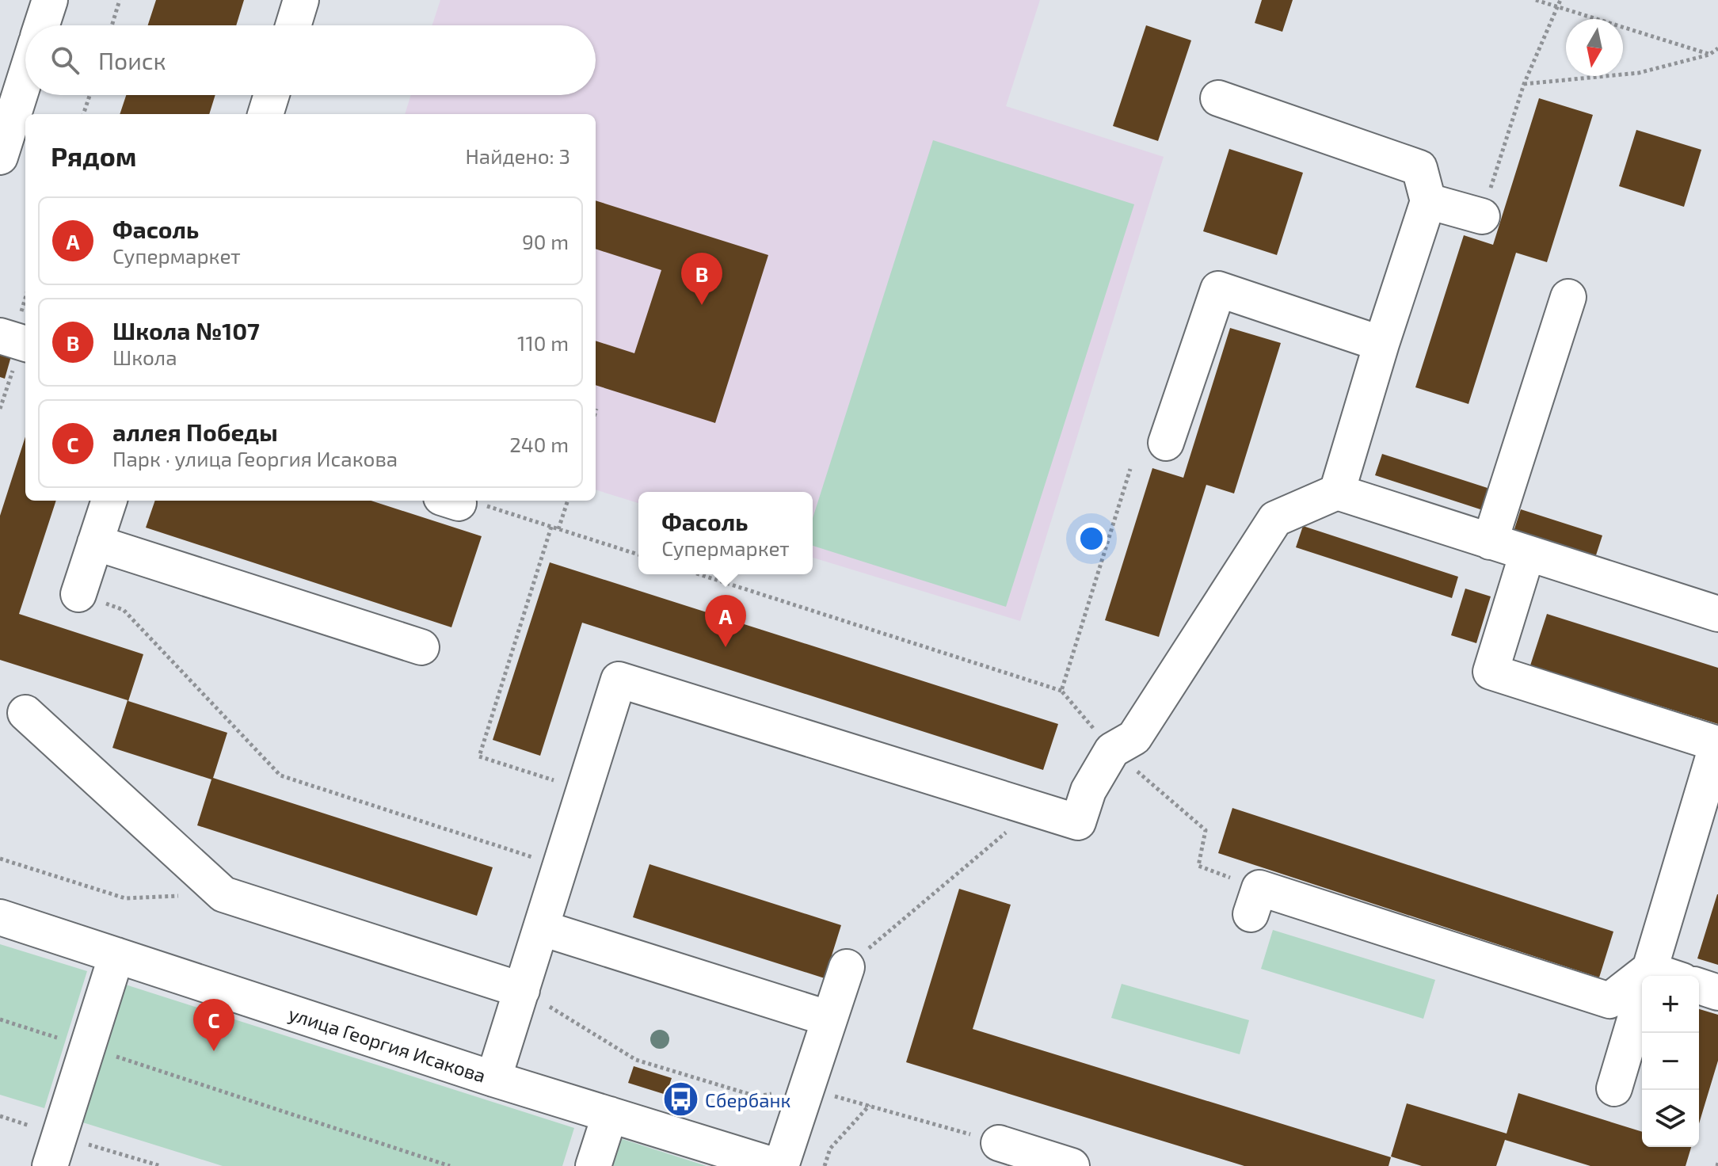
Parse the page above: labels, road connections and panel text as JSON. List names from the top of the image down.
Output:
{
  "streets": {
    "street": ["улица Георгия Исакова"]
  },
  "places": {
    "bus stop": ["Сбербанк"]
  },
  "north": "bottom",
  "page": {
    "search": "Поиск",
    "heading": ["Рядом", "Найдено: 3"],
    "list": [
      {
        "mark": "A",
        "name": "Фасоль",
        "note": "Супермаркет",
        "value": "90 m"
      },
      {
        "mark": "B",
        "name": "Школа №107",
        "note": "Школа",
        "value": "110 m"
      },
      {
        "mark": "C",
        "name": "аллея Победы",
        "note": "Парк · улица Георгия Исакова",
        "value": "240 m"
      }
    ],
    "pins": ["B", "A", "C"],
    "popup": ["Фасоль", "Супермаркет"],
    "map_buttons": ["+", "−"]
  }
}
